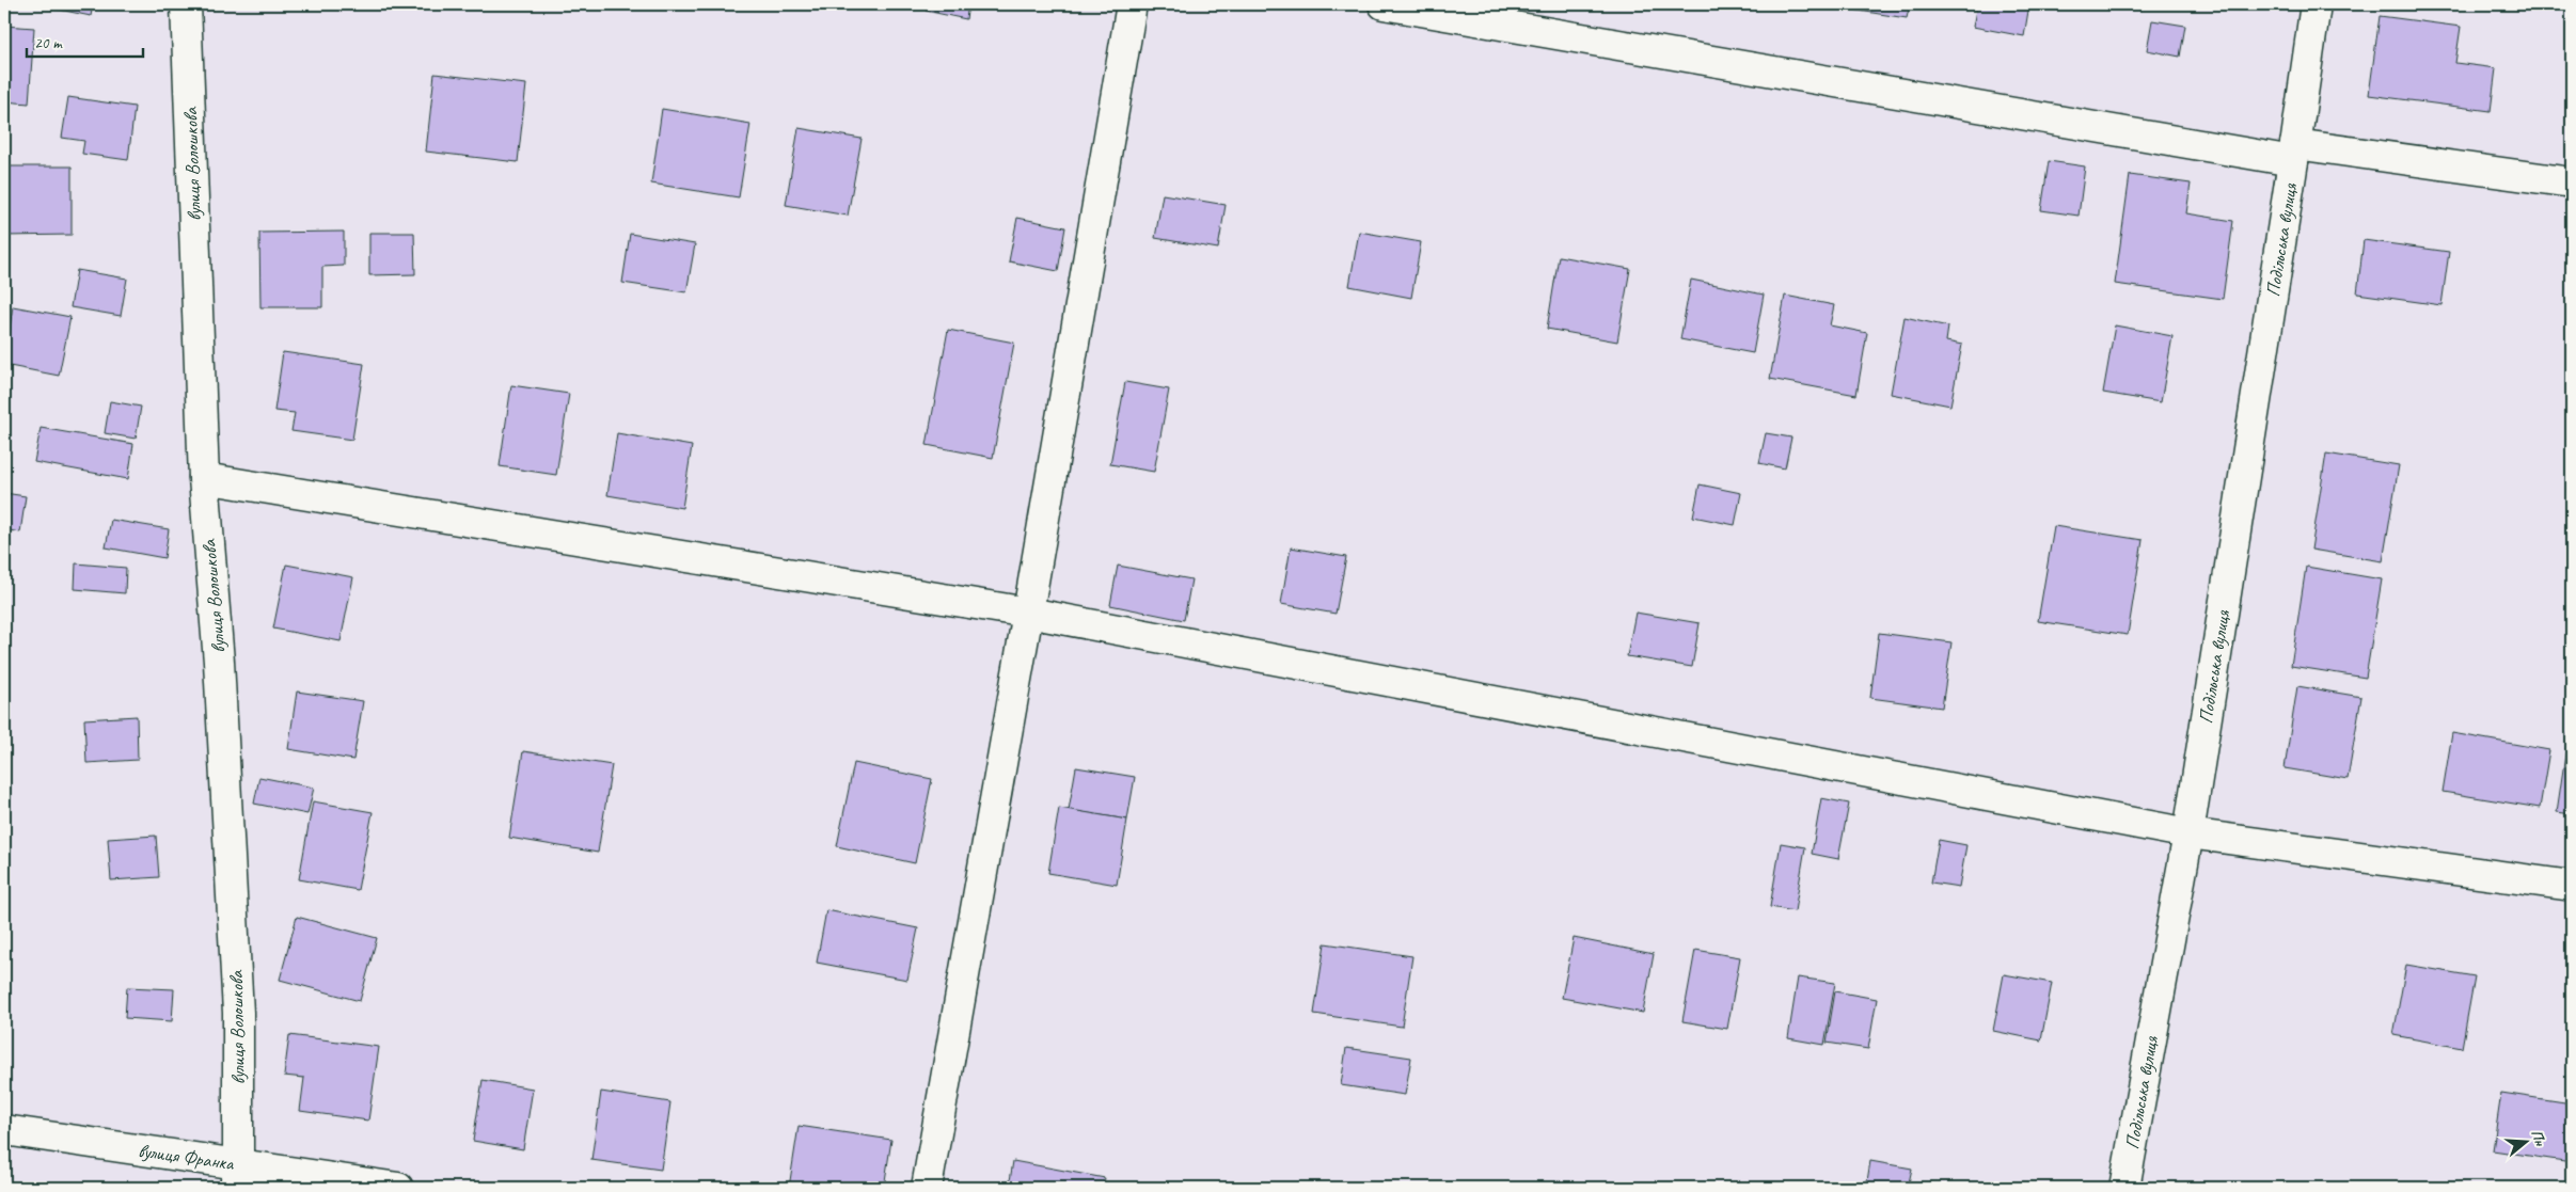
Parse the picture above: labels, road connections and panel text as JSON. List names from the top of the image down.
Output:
{
  "streets": {
    "street": ["вулиця Волошкова", "Подільська вулиця", "вулиця Франка"]
  },
  "crossings": [
    ["вулиця Волошкова", "вулиця Франка"]
  ],
  "scale_bar": "20 m",
  "north": "right"
}
